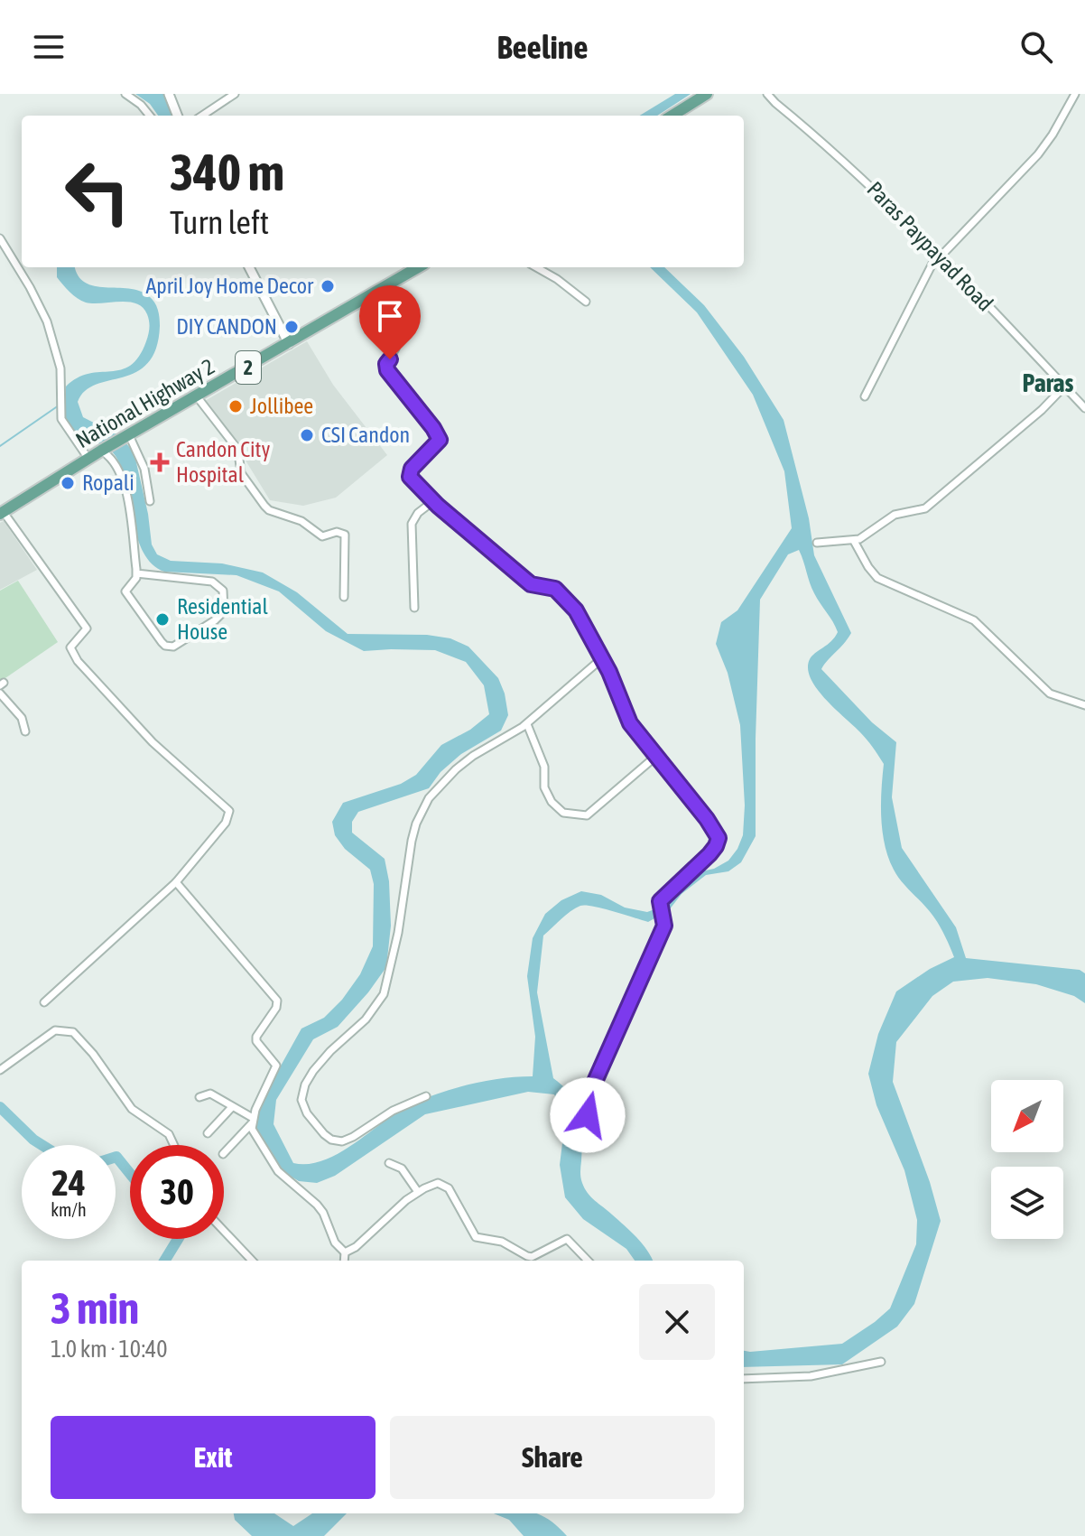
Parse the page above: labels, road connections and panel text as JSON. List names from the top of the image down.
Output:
{
  "streets": {
    "main road": ["2", "National Highway 2"],
    "street": ["Paras Paypayad Road"]
  },
  "districts": ["Paras"],
  "places": {
    "other": [
      "April Joy Home Decor",
      "DIY CANDON",
      "Jollibee",
      "CSI Candon",
      "Ropali",
      "Residential House"
    ],
    "health": ["Candon City Hospital"]
  },
  "north": "bottom left",
  "page": {
    "header": "Beeline",
    "turn": ["340 m", "Turn left"],
    "speed": "24 km/h",
    "limit": "30",
    "heading": ["3 min", "1.0 km · 10:40"],
    "buttons": ["Exit", "Share"]
  }
}
